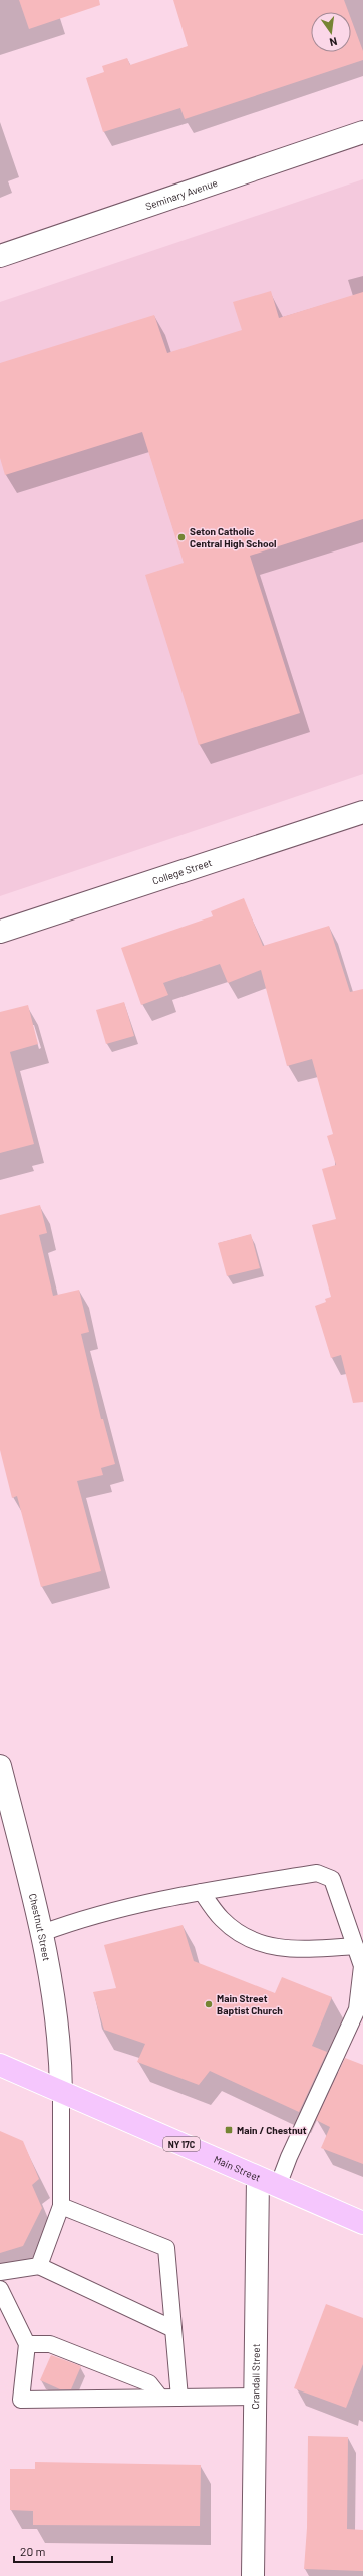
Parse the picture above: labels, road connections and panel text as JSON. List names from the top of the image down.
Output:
{
  "streets": {
    "main road": ["NY 17C", "Main Street"],
    "street": [
      "Seminary Avenue",
      "College Street",
      "Chestnut Street",
      "Crandall Street"
    ]
  },
  "crossings": [
    ["Chestnut Street", "Main Street"],
    ["Main Street", "Crandall Street"]
  ],
  "places": {
    "other": ["Seton Catholic Central High School", "Main Street Baptist Church"],
    "transit": ["Main / Chestnut"]
  },
  "scale_bar": "20 m",
  "north": "bottom"
}
